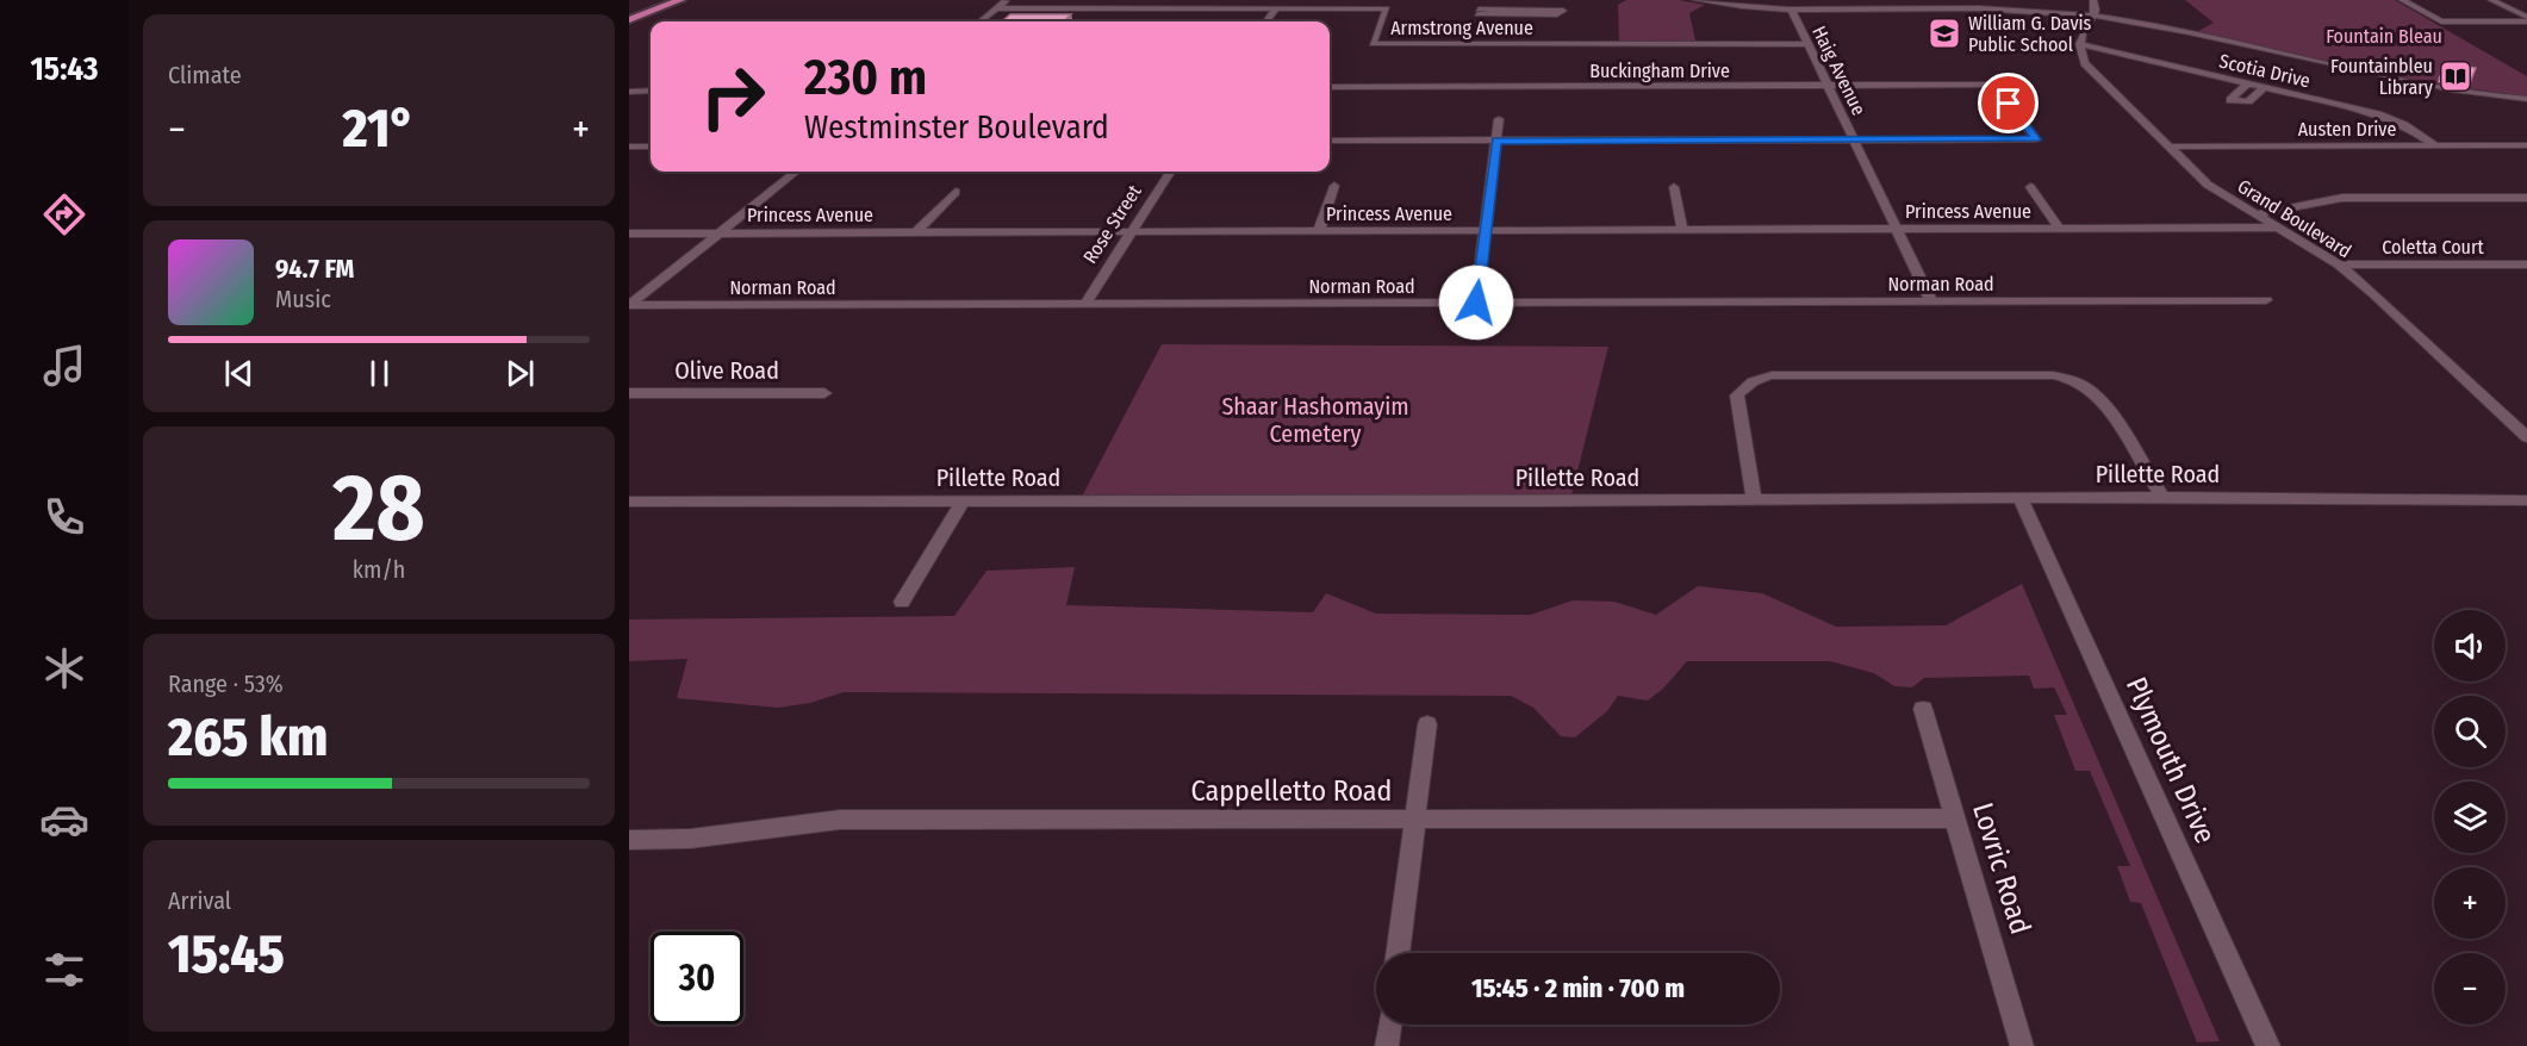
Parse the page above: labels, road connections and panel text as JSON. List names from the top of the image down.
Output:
{
  "streets": {
    "street": [
      "Armstrong Avenue",
      "Buckingham Drive",
      "Haig Avenue",
      "Scotia Drive",
      "Austen Drive",
      "Princess Avenue",
      "Grand Boulevard",
      "Rose Street",
      "Coletta Court",
      "Norman Road",
      "Olive Road",
      "Pillette Road",
      "Plymouth Drive",
      "Cappelletto Road",
      "Lovric Road"
    ]
  },
  "crossings": [
    ["Armstrong Avenue", "Haig Avenue"],
    ["Buckingham Drive", "Haig Avenue"],
    ["Haig Avenue", "Princess Avenue"],
    ["Haig Avenue", "Norman Road"],
    ["Scotia Drive", "Austen Drive"],
    ["Scotia Drive", "Grand Boulevard"],
    ["Austen Drive", "Grand Boulevard"],
    ["Princess Avenue", "Grand Boulevard"],
    ["Princess Avenue", "Rose Street"],
    ["Grand Boulevard", "Coletta Court"],
    ["Rose Street", "Norman Road"],
    ["Pillette Road", "Plymouth Drive"],
    ["Cappelletto Road", "Lovric Road"]
  ],
  "parks": ["Fountain Bleau", "Shaar Hashomayim Cemetery"],
  "places": {
    "school or university": ["William G. Davis Public School"],
    "library": ["Fountainbleu Library"]
  },
  "page": {
    "tabs": "15:43",
    "tile": [
      "Climate",
      ["28", "km/h"],
      ["Range · 53%", "265 km"],
      ["Arrival", "15:45"]
    ],
    "turn": ["230 m", "Westminster Boulevard"],
    "heat": ["−", "21°", "+"],
    "song": ["94.7 FM", "Music"],
    "map_buttons": ["+", "−"],
    "limit": "30",
    "trip": "15:45 · 2 min · 700 m"
  }
}
